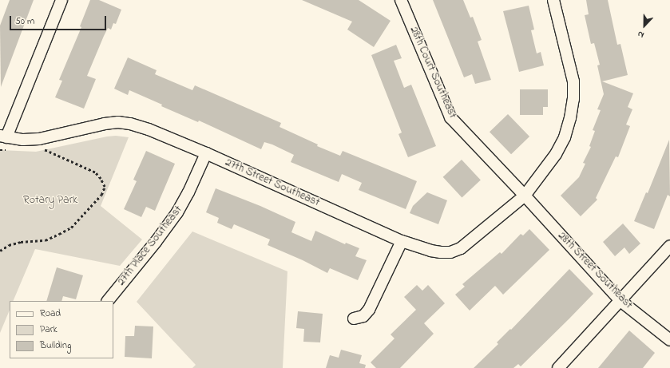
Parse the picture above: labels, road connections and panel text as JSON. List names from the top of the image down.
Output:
{
  "streets": {
    "street": [
      "28th Court Southeast",
      "27th Street Southeast",
      "27th Place Southeast",
      "28th Street Southeast"
    ]
  },
  "crossings": [
    ["28th Court Southeast", "27th Street Southeast"],
    ["28th Court Southeast", "28th Street Southeast"],
    ["27th Street Southeast", "27th Place Southeast"],
    ["27th Street Southeast", "28th Street Southeast"]
  ],
  "parks": ["Rotary Park"],
  "legend": ["Road", "Park", "Building"],
  "scale_bar": "50 m",
  "north": "bottom"
}
